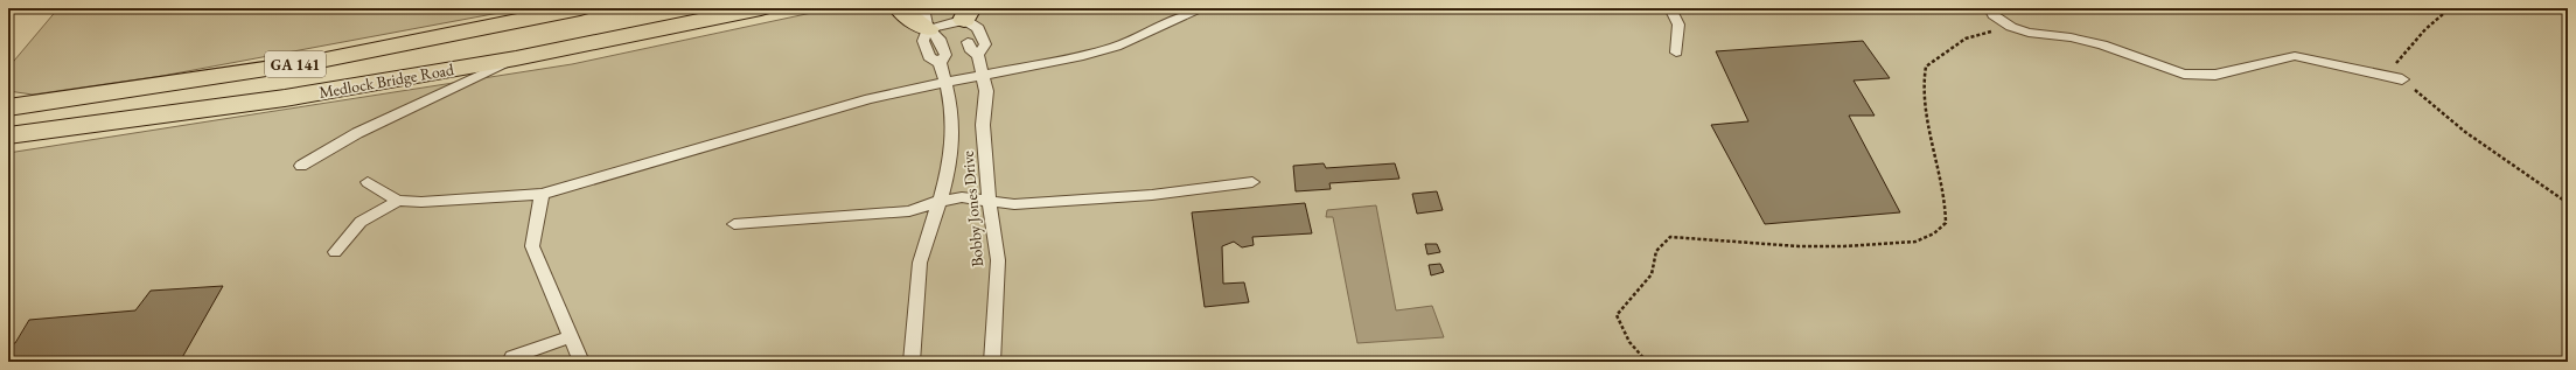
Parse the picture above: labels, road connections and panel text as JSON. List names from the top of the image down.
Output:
{
  "streets": {
    "highway": ["GA 141", "Medlock Bridge Road"],
    "lane": ["Bobby Jones Drive"]
  }
}
